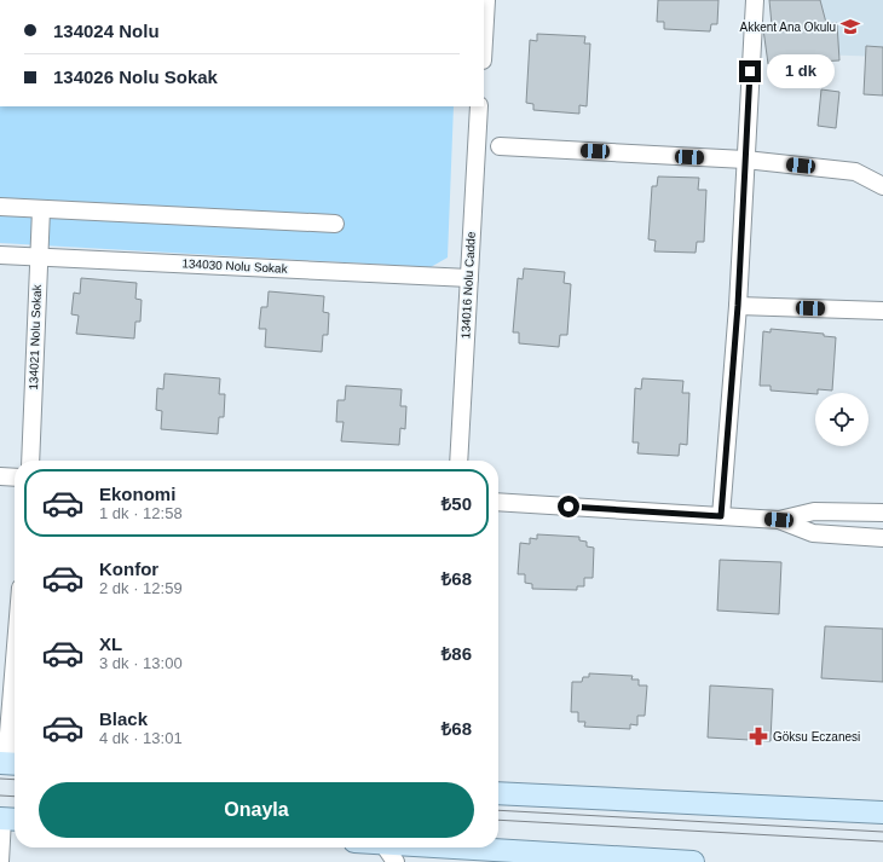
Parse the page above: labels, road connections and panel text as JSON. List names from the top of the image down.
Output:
{
  "streets": {
    "street": ["134030 Nolu Sokak", "134016 Nolu Cadde", "134021 Nolu Sokak"]
  },
  "crossings": [
    ["134030 Nolu Sokak", "134016 Nolu Cadde"],
    ["134030 Nolu Sokak", "134021 Nolu Sokak"]
  ],
  "places": {
    "school or university": ["Akkent Ana Okulu"],
    "pharmacy": ["Göksu Eczanesi"]
  },
  "page": {
    "banner": ["134024 Nolu", "134026 Nolu Sokak"],
    "bubble": "1 dk",
    "list": [
      {
        "name": "Ekonomi",
        "note": "1 dk · 12:58",
        "value": "₺50"
      },
      {
        "name": "Konfor",
        "note": "2 dk · 12:59",
        "value": "₺68"
      },
      {
        "name": "XL",
        "note": "3 dk · 13:00",
        "value": "₺86"
      },
      {
        "name": "Black",
        "note": "4 dk · 13:01",
        "value": "₺68"
      }
    ],
    "buttons": "Onayla"
  }
}
